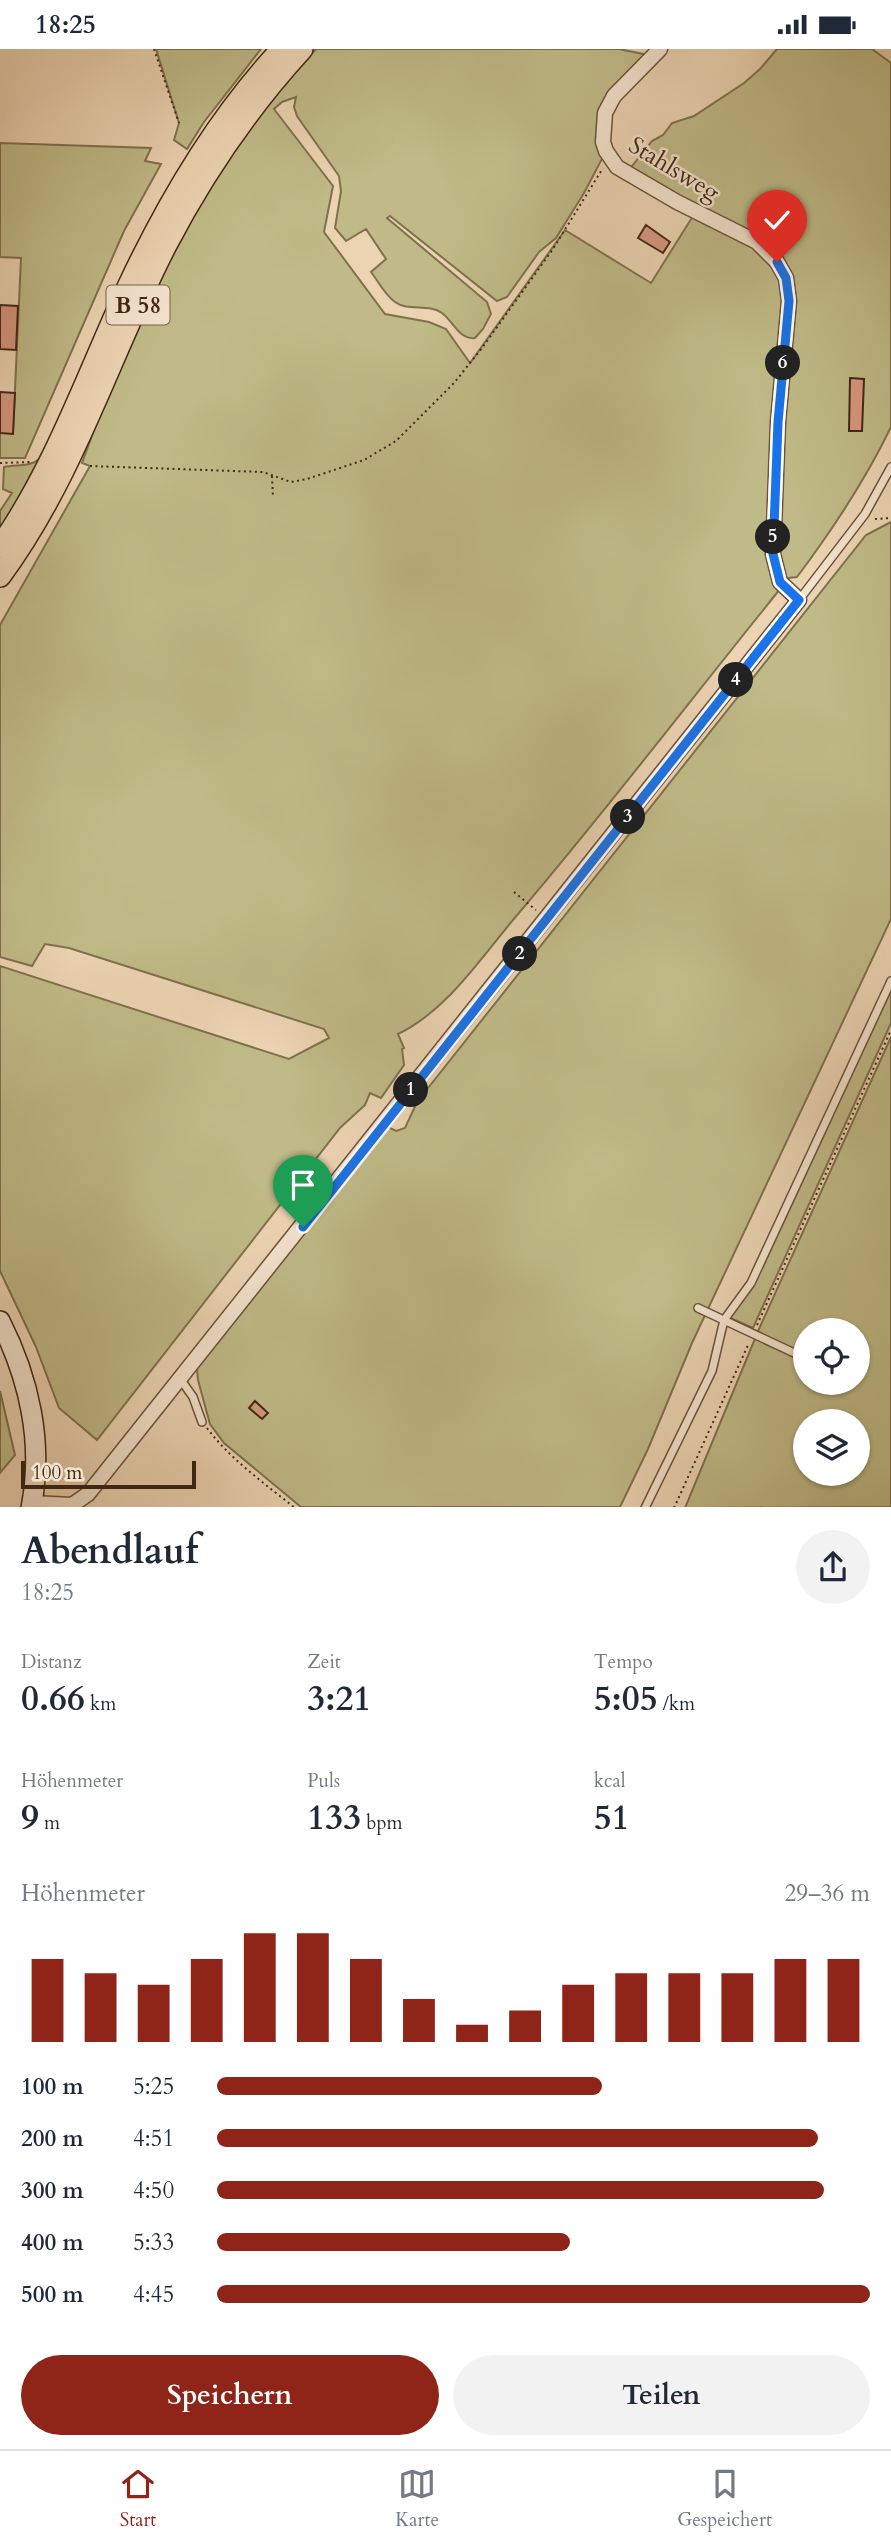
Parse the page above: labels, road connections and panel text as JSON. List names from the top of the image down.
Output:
{
  "streets": {
    "main road": ["B 58"],
    "street": ["Stahlsweg"]
  },
  "scale_bar": "100 m",
  "page": {
    "status": "18:25",
    "pins": [
      "6",
      "5",
      "4",
      "3",
      "2",
      "1"
    ],
    "scale": "100 m",
    "heading": ["Abendlauf", "18:25"],
    "stats": [
      ["Distanz", "0.66 km"],
      ["Zeit", "3:21"],
      ["Tempo", "5:05 /km"],
      ["Höhenmeter", "9 m"],
      ["Puls", "133 bpm"],
      ["kcal", "51"]
    ],
    "chart": ["Höhenmeter", "29–36 m"],
    "list": [
      {
        "name": "100 m",
        "note": "5:25"
      },
      {
        "name": "200 m",
        "note": "4:51"
      },
      {
        "name": "300 m",
        "note": "4:50"
      },
      {
        "name": "400 m",
        "note": "5:33"
      },
      {
        "name": "500 m",
        "note": "4:45"
      }
    ],
    "buttons": ["Speichern", "Teilen"],
    "tabs": ["Start", "Karte", "Gespeichert"]
  }
}
